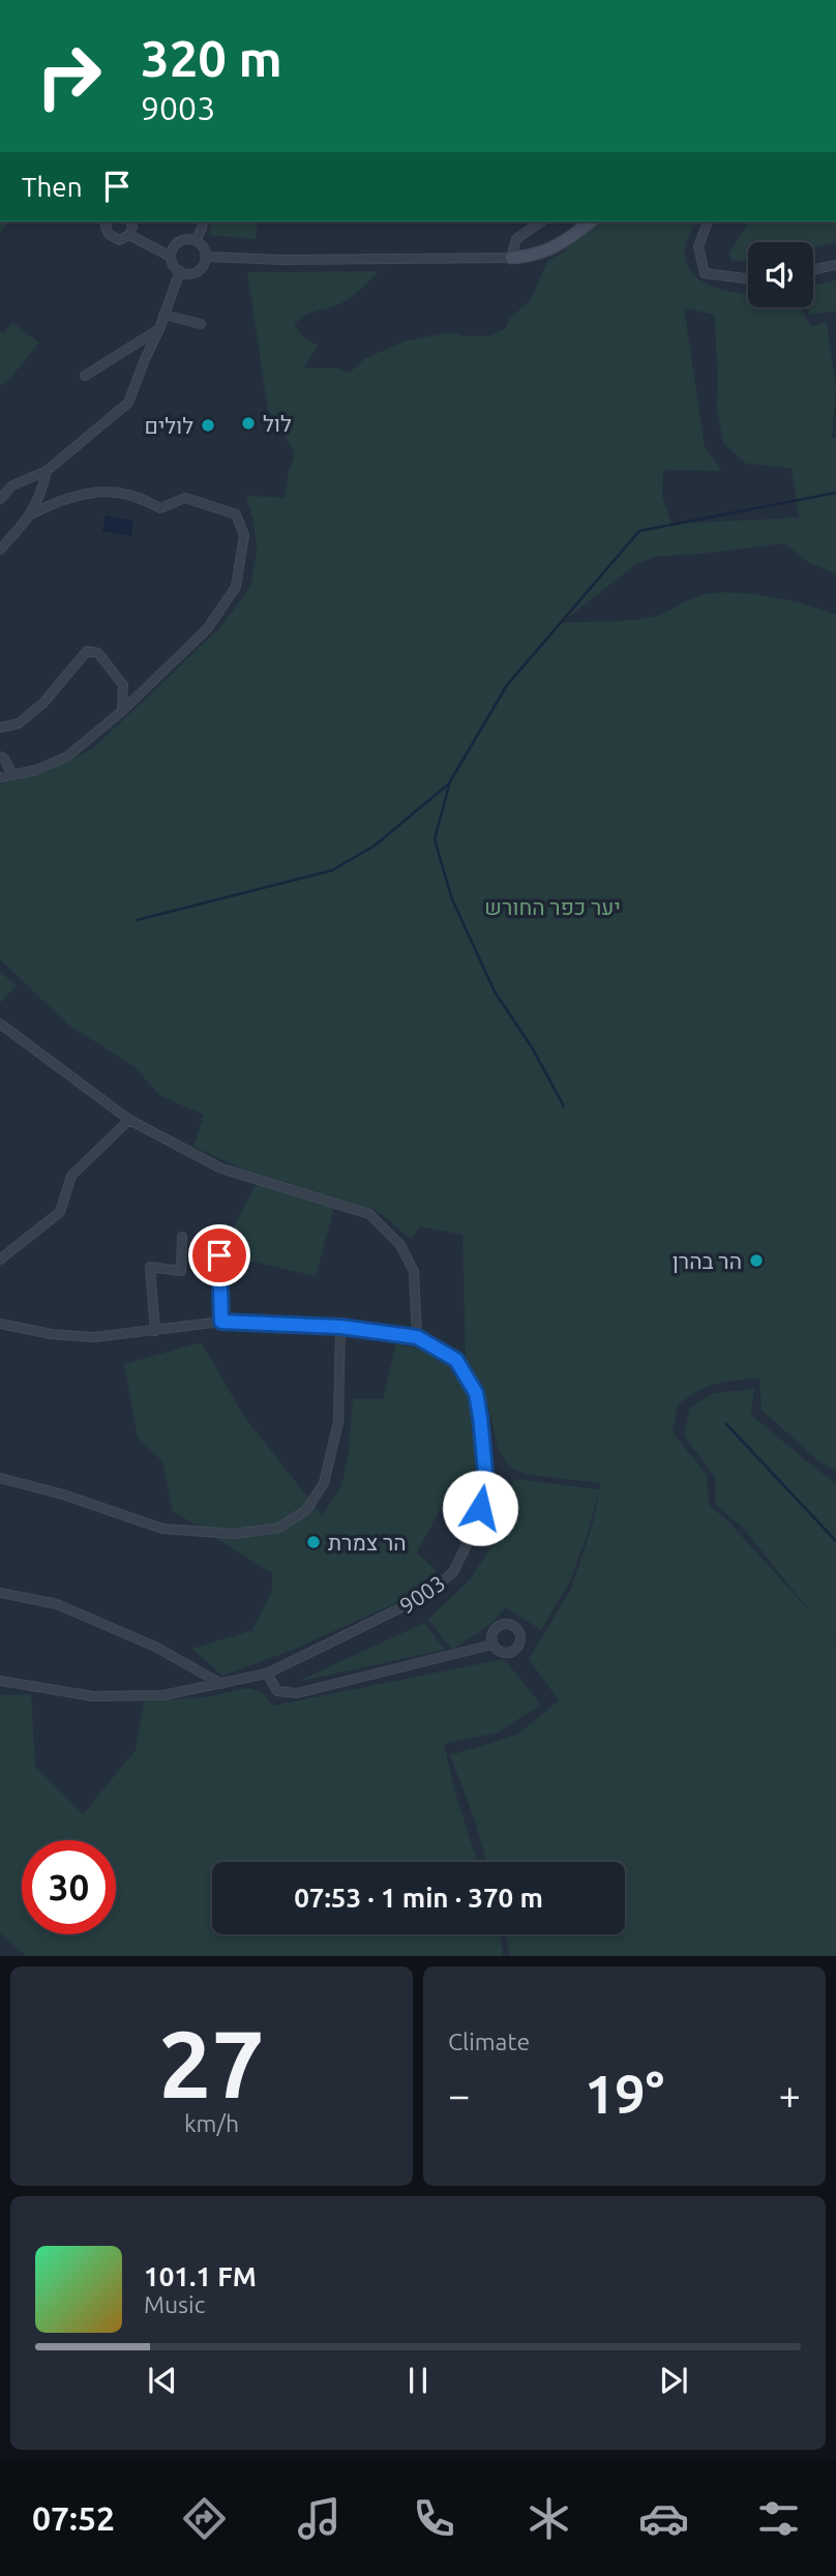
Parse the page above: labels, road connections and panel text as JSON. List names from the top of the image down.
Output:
{
  "streets": {
    "street": ["9003"]
  },
  "parks": ["יער כפר החורש"],
  "places": [
    "לול",
    "לולים",
    "הר בהרן",
    "הר צמרת"
  ],
  "page": {
    "turn": ["320 m", "9003"],
    "then": "Then",
    "limit": "30",
    "trip": "07:53 · 1 min · 370 m",
    "tile": [
      ["27", "km/h"],
      "Climate"
    ],
    "heat": ["−", "19°", "+"],
    "song": ["101.1 FM", "Music"],
    "tabs": "07:52"
  }
}
